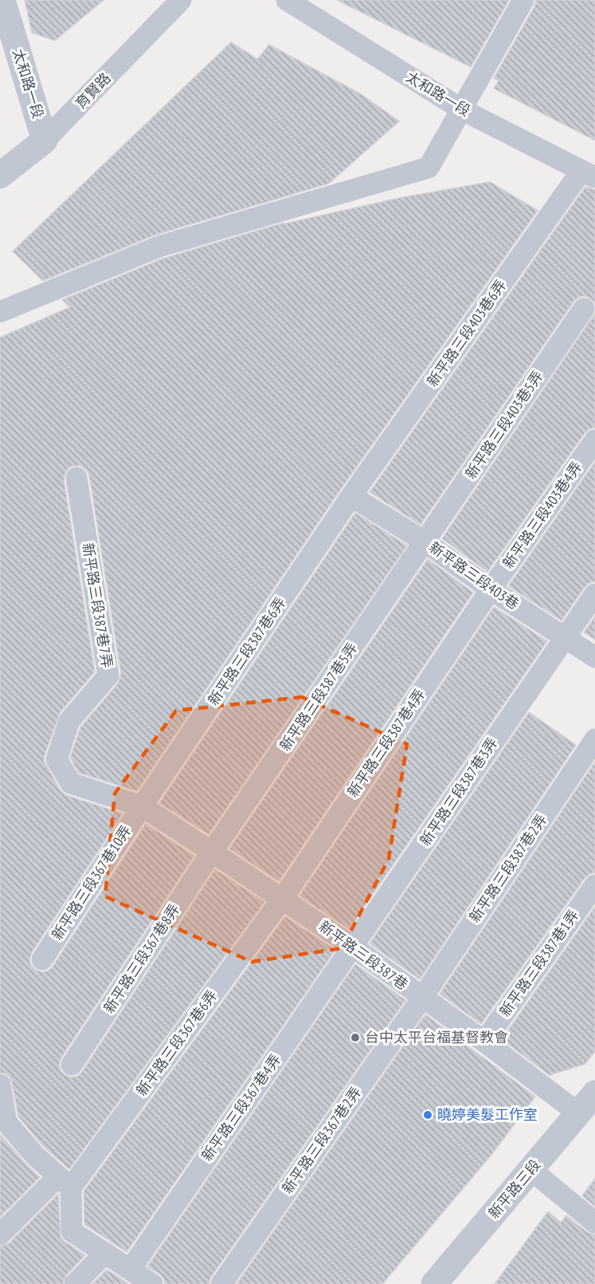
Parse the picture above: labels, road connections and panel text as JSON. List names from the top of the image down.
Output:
{
  "streets": {
    "street": ["太和路一段", "育賢路", "新平路三段"],
    "lane": [
      "新平路三段403巷6弄",
      "新平路三段403巷5弄",
      "新平路三段403巷4弄",
      "新平路三段403巷",
      "新平路三段387巷7弄",
      "新平路三段387巷6弄",
      "新平路三段387巷5弄",
      "新平路三段387巷4弄",
      "新平路三段387巷3弄",
      "新平路三段387巷2弄",
      "新平路三段367巷10弄",
      "新平路三段387巷",
      "新平路三段367巷8弄",
      "新平路三段387巷1弄",
      "新平路三段367巷6弄",
      "新平路三段367巷4弄",
      "新平路三段367巷2弄"
    ]
  },
  "crossings": [
    ["太和路一段", "育賢路"],
    ["太和路一段", "新平路三段403巷6弄"],
    ["新平路三段403巷6弄", "新平路三段403巷"],
    ["新平路三段403巷6弄", "新平路三段387巷6弄"],
    ["新平路三段403巷5弄", "新平路三段403巷"],
    ["新平路三段403巷5弄", "新平路三段387巷5弄"],
    ["新平路三段403巷4弄", "新平路三段403巷"],
    ["新平路三段403巷4弄", "新平路三段387巷4弄"],
    ["新平路三段403巷", "新平路三段387巷6弄"],
    ["新平路三段403巷", "新平路三段387巷5弄"],
    ["新平路三段403巷", "新平路三段387巷4弄"],
    ["新平路三段403巷", "新平路三段387巷3弄"],
    ["新平路三段387巷7弄", "新平路三段387巷6弄"],
    ["新平路三段387巷7弄", "新平路三段367巷10弄"],
    ["新平路三段387巷7弄", "新平路三段387巷"],
    ["新平路三段387巷6弄", "新平路三段367巷10弄"],
    ["新平路三段387巷6弄", "新平路三段387巷"],
    ["新平路三段387巷5弄", "新平路三段387巷"],
    ["新平路三段387巷5弄", "新平路三段367巷8弄"],
    ["新平路三段387巷4弄", "新平路三段387巷"],
    ["新平路三段387巷4弄", "新平路三段367巷6弄"],
    ["新平路三段387巷3弄", "新平路三段387巷"],
    ["新平路三段387巷3弄", "新平路三段367巷4弄"],
    ["新平路三段387巷2弄", "新平路三段387巷"],
    ["新平路三段387巷2弄", "新平路三段367巷2弄"],
    ["新平路三段367巷10弄", "新平路三段387巷"],
    ["新平路三段387巷", "新平路三段367巷8弄"],
    ["新平路三段387巷", "新平路三段387巷1弄"],
    ["新平路三段387巷", "新平路三段367巷6弄"],
    ["新平路三段387巷", "新平路三段367巷4弄"],
    ["新平路三段387巷", "新平路三段367巷2弄"],
    ["新平路三段387巷", "新平路三段"]
  ],
  "places": ["台中太平台福基督教會", "曉婷美髮工作室"]
}
